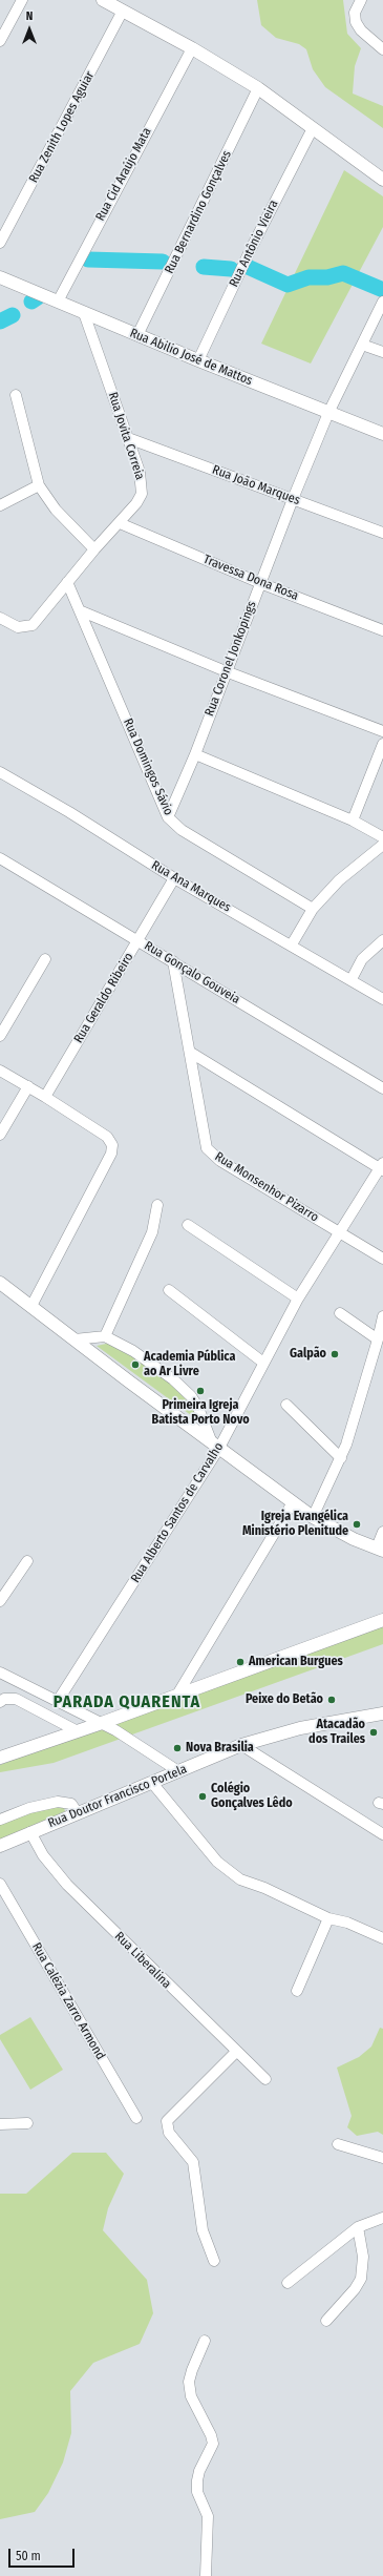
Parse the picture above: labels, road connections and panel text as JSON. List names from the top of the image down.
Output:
{
  "streets": {
    "main road": ["Rua Abilio José de Mattos", "Rua Doutor Francisco Portela"],
    "street": [
      "Rua Zenith Lopes Aguiar",
      "Rua Cid Araújo Mata",
      "Rua Bernardino Gonçalves",
      "Rua Antônio Vieira",
      "Rua Jovita Correia",
      "Rua João Marques",
      "Travessa Dona Rosa",
      "Rua Coronel Jonkopings",
      "Rua Domingos Sávio",
      "Rua Ana Marques",
      "Rua Gonçalo Gouveia",
      "Rua Geraldo Ribeiro",
      "Rua Monsenhor Pizarro",
      "Rua Alberto Santos de Carvalho",
      "Rua Liberalina",
      "Rua Calézia Zarro Armond"
    ]
  },
  "crossings": [
    ["Rua Cid Araújo Mata", "Rua Abilio José de Mattos"],
    ["Rua Bernardino Gonçalves", "Rua Abilio José de Mattos"],
    ["Rua Antônio Vieira", "Rua Abilio José de Mattos"],
    ["Rua Abilio José de Mattos", "Rua Jovita Correia"],
    ["Rua Abilio José de Mattos", "Rua Coronel Jonkopings"],
    ["Rua Jovita Correia", "Rua João Marques"],
    ["Rua Jovita Correia", "Travessa Dona Rosa"],
    ["Rua Jovita Correia", "Rua Domingos Sávio"],
    ["Rua João Marques", "Rua Coronel Jonkopings"],
    ["Travessa Dona Rosa", "Rua Coronel Jonkopings"],
    ["Rua Coronel Jonkopings", "Rua Domingos Sávio"],
    ["Rua Ana Marques", "Rua Geraldo Ribeiro"],
    ["Rua Gonçalo Gouveia", "Rua Geraldo Ribeiro"],
    ["Rua Gonçalo Gouveia", "Rua Monsenhor Pizarro"],
    ["Rua Monsenhor Pizarro", "Rua Alberto Santos de Carvalho"],
    ["Rua Doutor Francisco Portela", "Rua Liberalina"]
  ],
  "districts": ["PARADA QUARENTA"],
  "places": [
    "Galpão",
    "Academia Pública ao Ar Livre",
    "Primeira Igreja Batista Porto Novo",
    "Igreja Evangélica Ministério Plenitude",
    "American Burgues",
    "Peixe do Betão",
    "Atacadão dos Trailes",
    "Nova Brasilia",
    "Colégio Gonçalves Lêdo"
  ],
  "scale_bar": "50 m",
  "north": "top"
}
